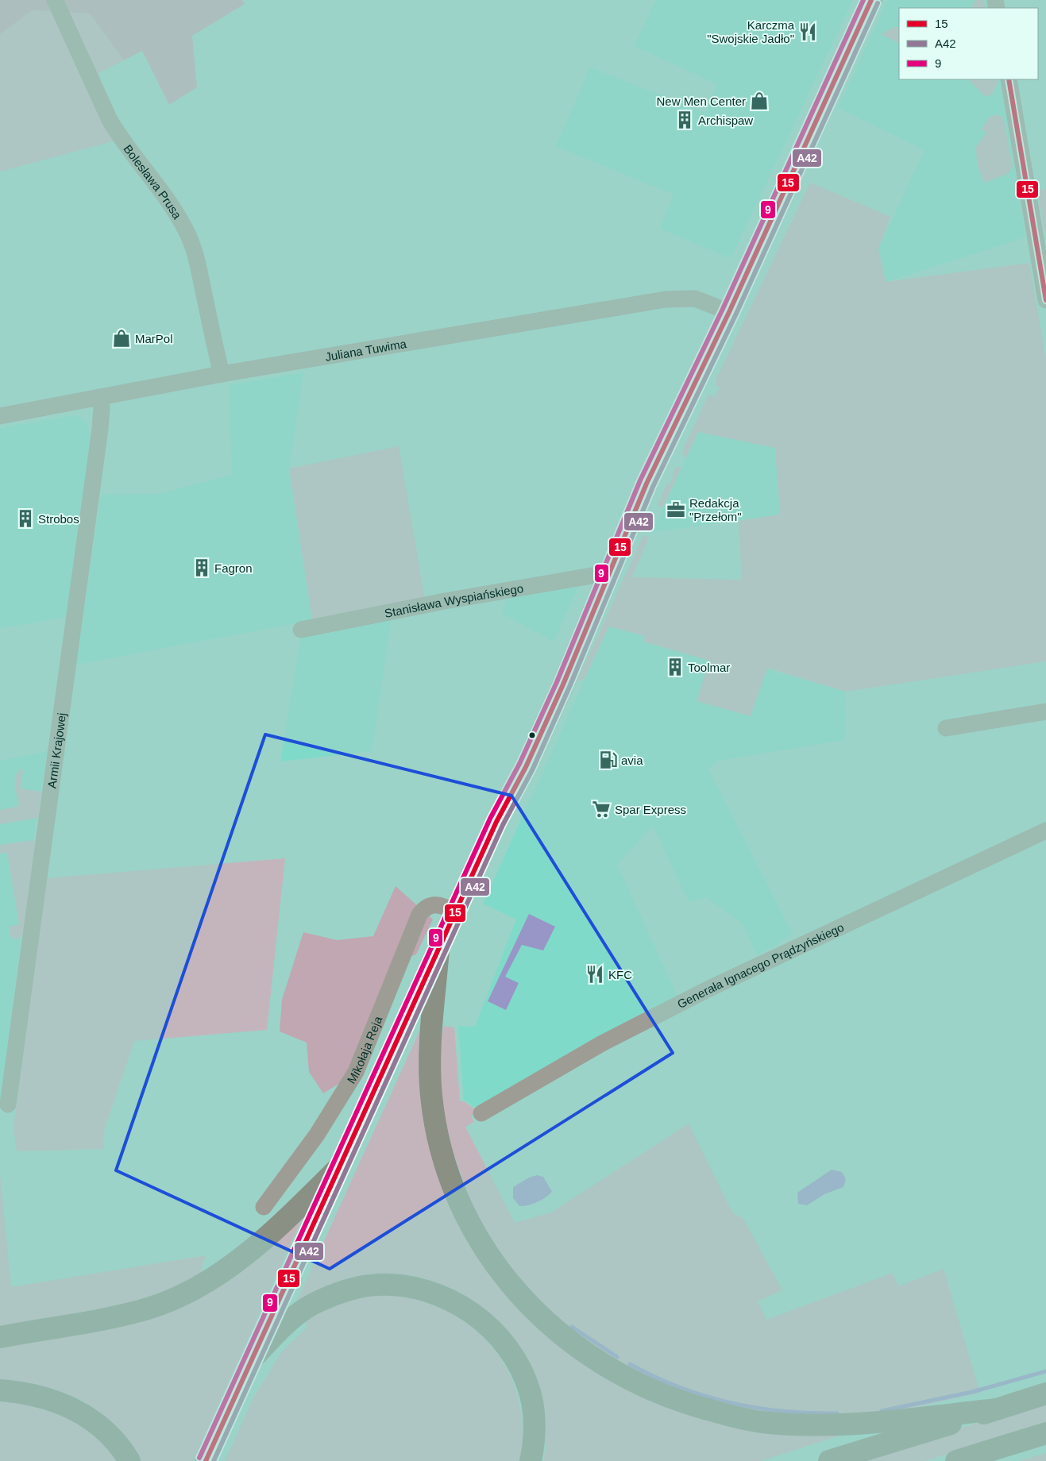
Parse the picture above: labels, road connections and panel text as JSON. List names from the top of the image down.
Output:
{
  "streets": {
    "street": [
      "Bolesława Prusa",
      "Juliana Tuwima",
      "Stanisława Wyspiańskiego",
      "Armii Krajowej",
      "Generała Ignacego Prądzyńskiego",
      "Mikołaja Reja"
    ]
  },
  "crossings": [
    ["Bolesława Prusa", "Juliana Tuwima"],
    ["Juliana Tuwima", "Armii Krajowej"]
  ],
  "places": {
    "restaurant": ["Karczma \"Swojskie Jadło\"", "KFC"],
    "shop": ["New Men Center", "MarPol"],
    "building": [
      "Archispaw",
      "Strobos",
      "Fagron",
      "Toolmar"
    ],
    "office": ["Redakcja \"Przełom\""],
    "fuel station": ["avia"],
    "supermarket": ["Spar Express"]
  },
  "lines": ["transit line 15", "transit line 9", "transit line A42"],
  "legend": ["15", "A42", "9"]
}
